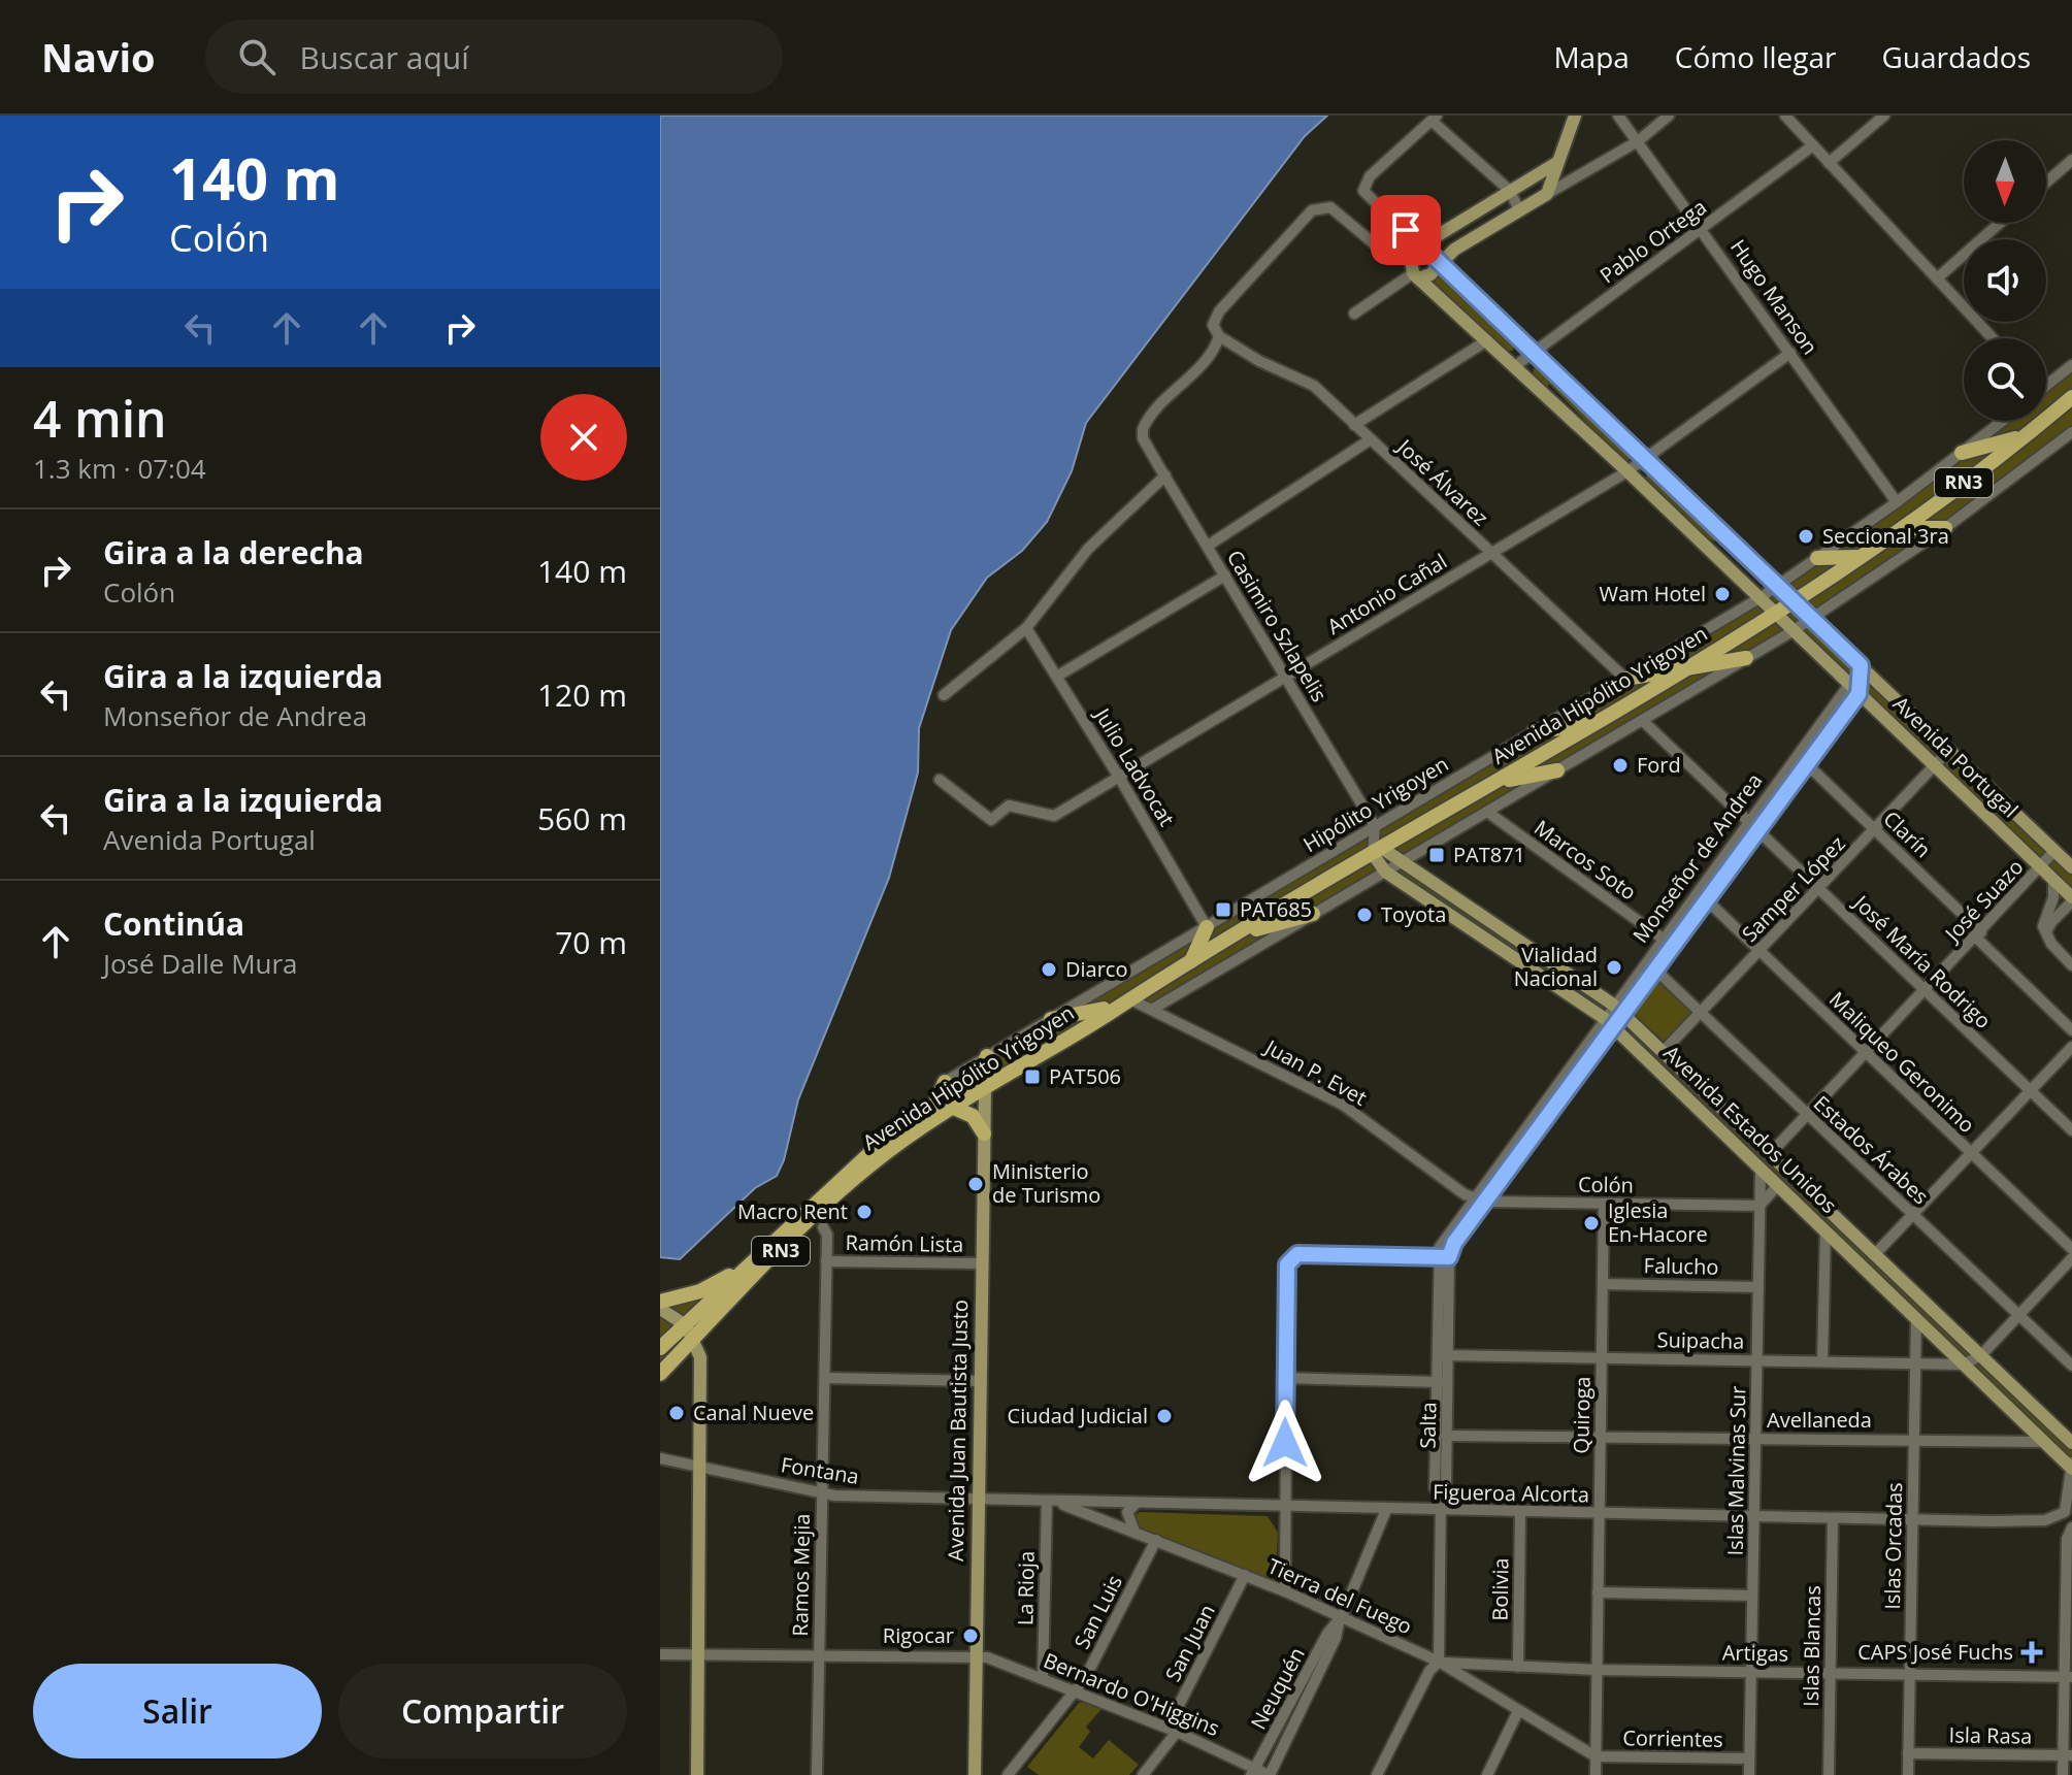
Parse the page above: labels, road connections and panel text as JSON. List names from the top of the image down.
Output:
{
  "streets": {
    "highway": ["RN3", "Avenida Hipólito Yrigoyen"],
    "main road": ["Avenida Portugal", "Avenida Estados Unidos", "Avenida Juan Bautista Justo"],
    "street": [
      "Pablo Ortega",
      "Hugo Manson",
      "José Álvarez",
      "Antonio Cañal",
      "Casimiro Szlapelis",
      "Julio Ladvocat",
      "Hipólito Yrigoyen",
      "Clarín",
      "Monseñor de Andrea",
      "Marcos Soto",
      "Samper López",
      "José Suazo",
      "José María Rodrigo",
      "Maliqueo Geronimo",
      "Juan P. Evet",
      "Estados Árabes",
      "Colón",
      "Ramón Lista",
      "Falucho",
      "Suipacha",
      "Quiroga",
      "Avellaneda",
      "Salta",
      "Fontana",
      "Islas Malvinas Sur",
      "Figueroa Alcorta",
      "Islas Orcadas",
      "Ramos Mejia",
      "La Rioja",
      "Bolivia",
      "Tierra del Fuego",
      "San Luis",
      "San Juan",
      "Islas Blancas",
      "Artigas",
      "Neuquén",
      "Bernardo O'Higgins",
      "Isla Rasa",
      "Corrientes"
    ]
  },
  "crossings": [
    ["Pablo Ortega", "Hugo Manson"],
    ["Pablo Ortega", "Avenida Portugal"],
    ["Hugo Manson", "Antonio Cañal"],
    ["Hugo Manson", "Hipólito Yrigoyen"],
    ["José Álvarez", "Antonio Cañal"],
    ["José Álvarez", "Casimiro Szlapelis"],
    ["José Álvarez", "Hipólito Yrigoyen"],
    ["RN3", "Avenida Hipólito Yrigoyen"],
    ["Antonio Cañal", "Casimiro Szlapelis"],
    ["Antonio Cañal", "Avenida Portugal"],
    ["Antonio Cañal", "Julio Ladvocat"],
    ["Casimiro Szlapelis", "Avenida Hipólito Yrigoyen"],
    ["Casimiro Szlapelis", "Hipólito Yrigoyen"],
    ["Casimiro Szlapelis", "Avenida Estados Unidos"],
    ["Avenida Hipólito Yrigoyen", "Avenida Portugal"],
    ["Avenida Hipólito Yrigoyen", "Juan P. Evet"],
    ["Avenida Hipólito Yrigoyen", "Avenida Estados Unidos"],
    ["Avenida Hipólito Yrigoyen", "Avenida Juan Bautista Justo"],
    ["Avenida Portugal", "Hipólito Yrigoyen"],
    ["Avenida Portugal", "Monseñor de Andrea"],
    ["Avenida Portugal", "Samper López"],
    ["Avenida Portugal", "José Suazo"],
    ["Julio Ladvocat", "Hipólito Yrigoyen"],
    ["Clarín", "Monseñor de Andrea"],
    ["Clarín", "Samper López"],
    ["Clarín", "José Suazo"],
    ["Monseñor de Andrea", "Marcos Soto"],
    ["Monseñor de Andrea", "José María Rodrigo"],
    ["Monseñor de Andrea", "Maliqueo Geronimo"],
    ["Monseñor de Andrea", "Juan P. Evet"],
    ["Monseñor de Andrea", "Avenida Estados Unidos"],
    ["Monseñor de Andrea", "Estados Árabes"],
    ["Monseñor de Andrea", "Colón"],
    ["Monseñor de Andrea", "Salta"],
    ["Samper López", "José María Rodrigo"],
    ["Samper López", "Maliqueo Geronimo"],
    ["Samper López", "Avenida Estados Unidos"],
    ["Samper López", "Estados Árabes"],
    ["José Suazo", "José María Rodrigo"],
    ["José Suazo", "Maliqueo Geronimo"],
    ["José Suazo", "Avenida Estados Unidos"],
    ["José Suazo", "Estados Árabes"],
    ["Juan P. Evet", "Colón"],
    ["Avenida Estados Unidos", "Suipacha"],
    ["Avenida Estados Unidos", "Avellaneda"],
    ["Avenida Estados Unidos", "Islas Malvinas Sur"],
    ["Avenida Estados Unidos", "Islas Orcadas"],
    ["Colón", "Quiroga"],
    ["Colón", "Islas Malvinas Sur"],
    ["Ramón Lista", "Avenida Juan Bautista Justo"],
    ["Ramón Lista", "Ramos Mejia"],
    ["Falucho", "Quiroga"],
    ["Falucho", "Islas Malvinas Sur"],
    ["Suipacha", "Quiroga"],
    ["Suipacha", "Salta"],
    ["Suipacha", "Islas Malvinas Sur"],
    ["Suipacha", "Islas Orcadas"],
    ["Quiroga", "Avellaneda"],
    ["Quiroga", "Figueroa Alcorta"],
    ["Quiroga", "Tierra del Fuego"],
    ["Quiroga", "Artigas"],
    ["Quiroga", "Corrientes"],
    ["Avellaneda", "Salta"],
    ["Avellaneda", "Islas Malvinas Sur"],
    ["Avellaneda", "Islas Orcadas"],
    ["Salta", "Figueroa Alcorta"],
    ["Salta", "Tierra del Fuego"],
    ["Salta", "Artigas"],
    ["Avenida Juan Bautista Justo", "Fontana"],
    ["Avenida Juan Bautista Justo", "Figueroa Alcorta"],
    ["Avenida Juan Bautista Justo", "Bernardo O'Higgins"],
    ["Fontana", "Figueroa Alcorta"],
    ["Fontana", "Ramos Mejia"],
    ["Islas Malvinas Sur", "Figueroa Alcorta"],
    ["Islas Malvinas Sur", "Artigas"],
    ["Islas Malvinas Sur", "Corrientes"],
    ["Figueroa Alcorta", "Islas Orcadas"],
    ["Figueroa Alcorta", "La Rioja"],
    ["Figueroa Alcorta", "Bolivia"],
    ["Figueroa Alcorta", "Tierra del Fuego"],
    ["Figueroa Alcorta", "Islas Blancas"],
    ["Islas Orcadas", "Artigas"],
    ["Islas Orcadas", "Isla Rasa"],
    ["Ramos Mejia", "Bernardo O'Higgins"],
    ["La Rioja", "Tierra del Fuego"],
    ["La Rioja", "Bernardo O'Higgins"],
    ["Bolivia", "Artigas"],
    ["Tierra del Fuego", "San Luis"],
    ["Tierra del Fuego", "San Juan"],
    ["Tierra del Fuego", "Artigas"],
    ["Tierra del Fuego", "Neuquén"],
    ["Tierra del Fuego", "Corrientes"],
    ["San Luis", "Bernardo O'Higgins"],
    ["San Juan", "Bernardo O'Higgins"],
    ["Islas Blancas", "Artigas"],
    ["Neuquén", "Bernardo O'Higgins"]
  ],
  "places": {
    "other": [
      "Seccional 3ra",
      "Wam Hotel",
      "Ford",
      "Toyota",
      "Vialidad Nacional",
      "Diarco",
      "Ministerio de Turismo",
      "Macro Rent",
      "Iglesia En-Hacore",
      "Canal Nueve",
      "Ciudad Judicial",
      "Rigocar"
    ],
    "transit": ["PAT871", "PAT685", "PAT506"],
    "health": ["CAPS José Fuchs"]
  },
  "north": "bottom",
  "page": {
    "header": "Navio",
    "search": "Buscar aquí",
    "nav": ["Mapa", "Cómo llegar", "Guardados"],
    "turn": ["140 m", "Colón"],
    "heading": ["4 min", "1.3 km · 07:04"],
    "list": [
      {
        "name": "Gira a la derecha",
        "note": "Colón",
        "value": "140 m"
      },
      {
        "name": "Gira a la izquierda",
        "note": "Monseñor de Andrea",
        "value": "120 m"
      },
      {
        "name": "Gira a la izquierda",
        "note": "Avenida Portugal",
        "value": "560 m"
      },
      {
        "name": "Continúa",
        "note": "José Dalle Mura",
        "value": "70 m"
      }
    ],
    "buttons": ["Salir", "Compartir"]
  }
}
